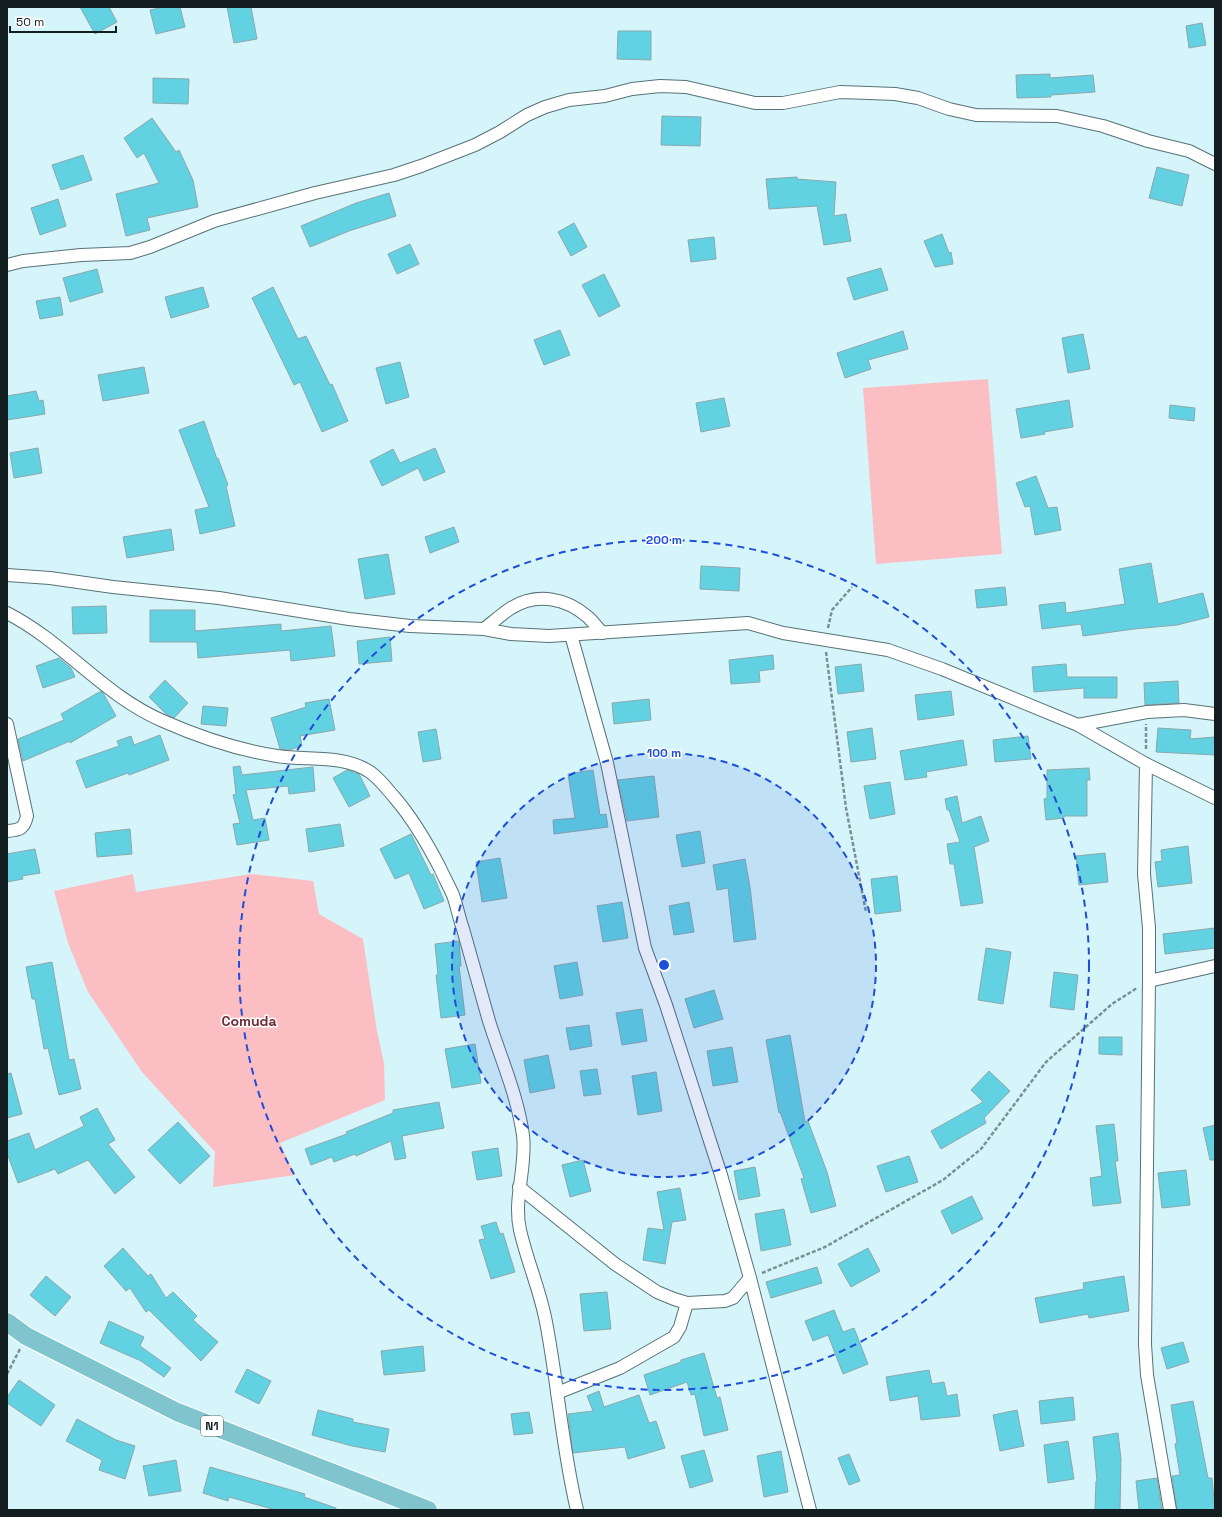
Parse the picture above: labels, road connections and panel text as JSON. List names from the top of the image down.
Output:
{
  "streets": {
    "main road": ["N1"]
  },
  "districts": ["Comuda"],
  "scale_bar": "50 m",
  "rings": ["200 m", "100 m"]
}
